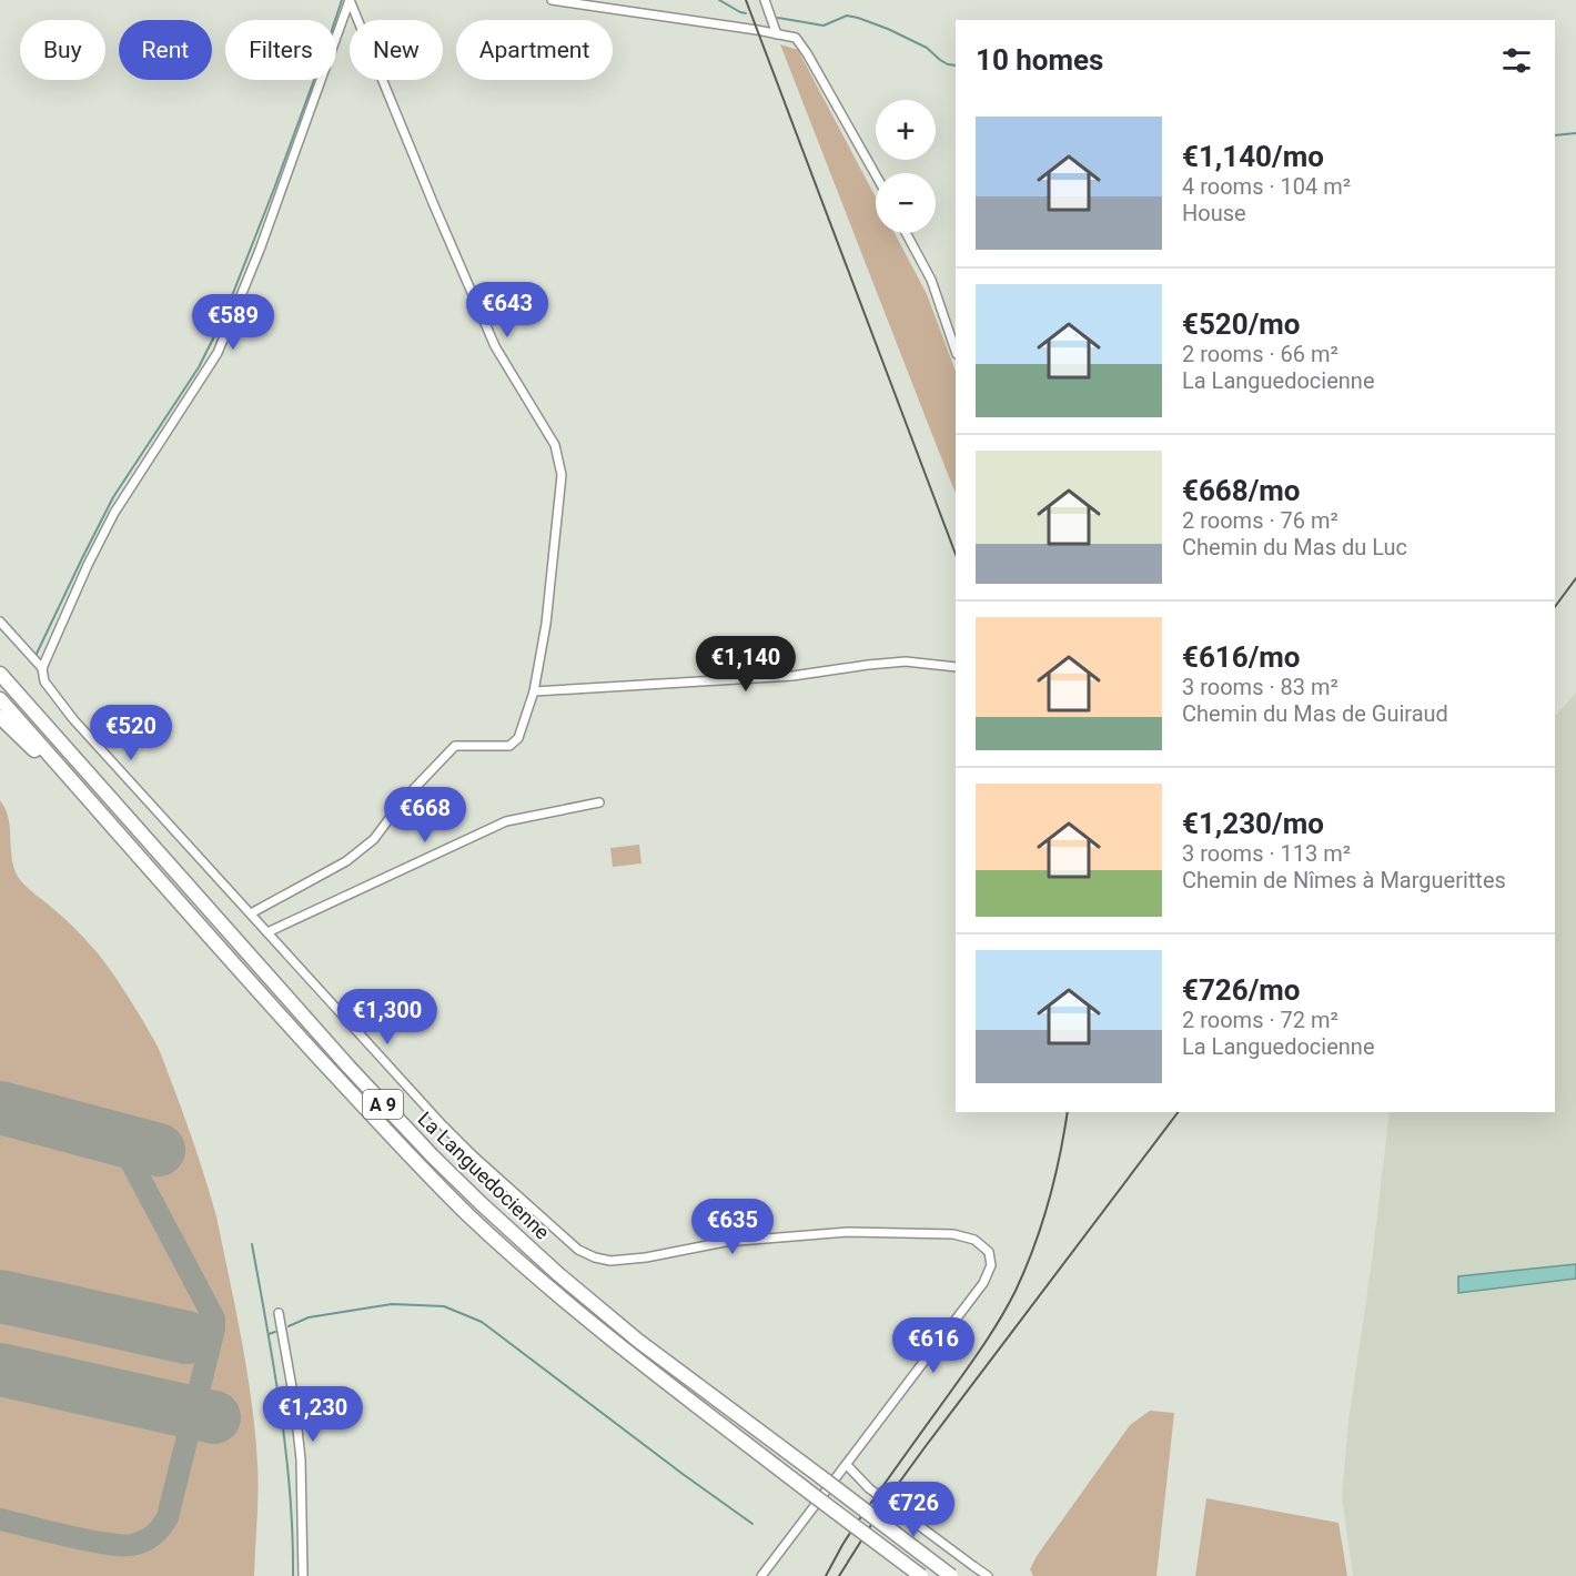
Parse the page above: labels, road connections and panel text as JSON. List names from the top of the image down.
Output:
{
  "streets": {
    "highway": ["A 9", "La Languedocienne"]
  },
  "page": {
    "chip": [
      "Buy",
      "Rent",
      "Filters",
      "New",
      "Apartment"
    ],
    "heading": "10 homes",
    "map_buttons": ["+", "−"],
    "list": [
      {
        "name": "€1,140/mo",
        "note": "4 rooms · 104 m² · House"
      },
      {
        "name": "€520/mo",
        "note": "2 rooms · 66 m² · La Languedocienne"
      },
      {
        "name": "€668/mo",
        "note": "2 rooms · 76 m² · Chemin du Mas du Luc"
      },
      {
        "name": "€616/mo",
        "note": "3 rooms · 83 m² · Chemin du Mas de Guiraud"
      },
      {
        "name": "€1,230/mo",
        "note": "3 rooms · 113 m² · Chemin de Nîmes à Marguerittes"
      },
      {
        "name": "€726/mo",
        "note": "2 rooms · 72 m² · La Languedocienne"
      }
    ],
    "price": [
      "€643",
      "€589",
      "€1,140",
      "€520",
      "€668",
      "€1,300",
      "€635",
      "€616",
      "€1,230",
      "€726"
    ]
  }
}
